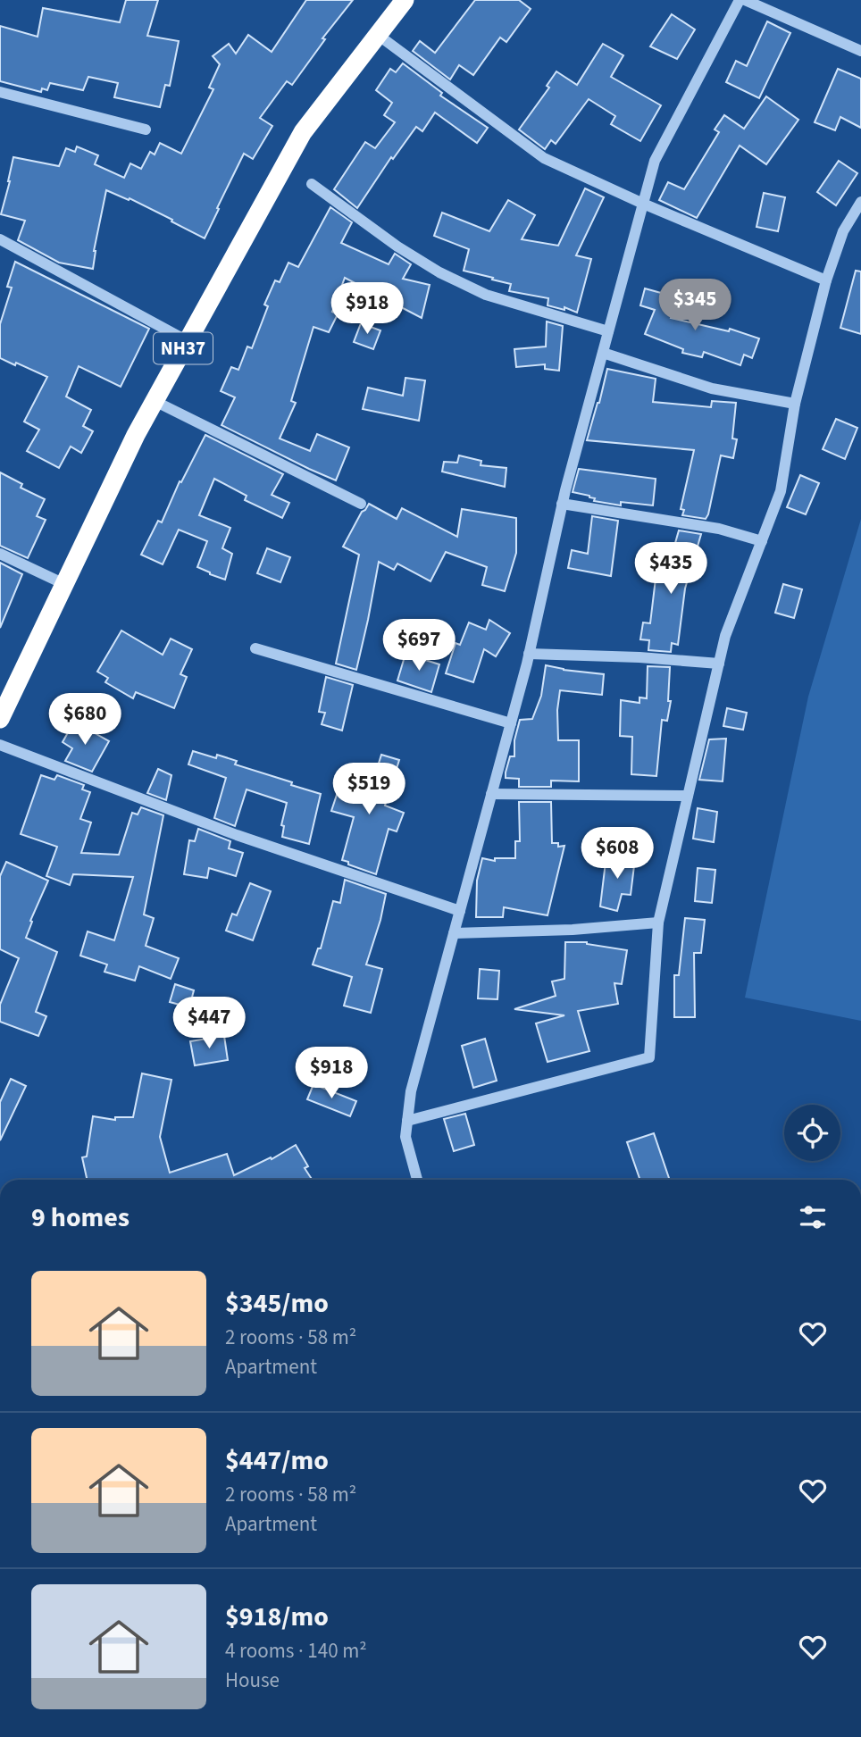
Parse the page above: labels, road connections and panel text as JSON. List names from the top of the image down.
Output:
{
  "streets": {
    "highway": ["NH37"]
  },
  "page": {
    "price": [
      "$345",
      "$918",
      "$435",
      "$697",
      "$680",
      "$519",
      "$608",
      "$447",
      "$918"
    ],
    "heading": "9 homes",
    "list": [
      {
        "name": "$345/mo",
        "note": "2 rooms · 58 m² · Apartment"
      },
      {
        "name": "$447/mo",
        "note": "2 rooms · 58 m² · Apartment"
      },
      {
        "name": "$918/mo",
        "note": "4 rooms · 140 m² · House"
      }
    ]
  }
}
